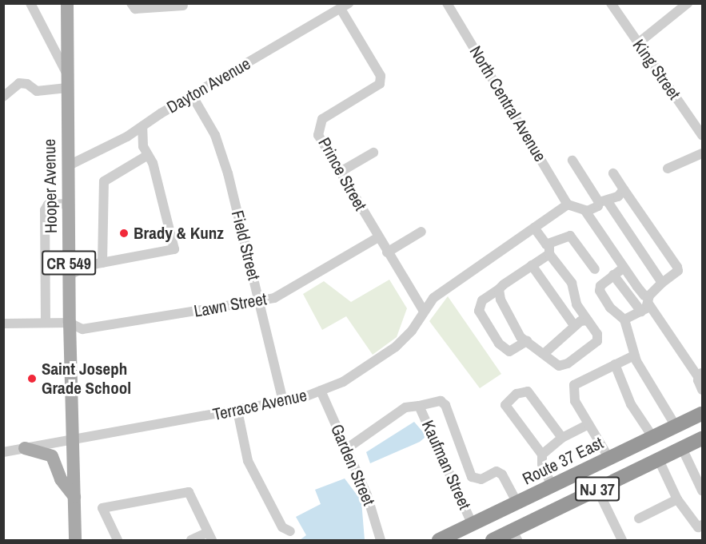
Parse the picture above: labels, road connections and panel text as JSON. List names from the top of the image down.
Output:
{
  "streets": {
    "highway": ["Route 37 East", "NJ 37"],
    "main road": ["Hooper Avenue", "CR 549"],
    "street": [
      "King Street",
      "Dayton Avenue",
      "North Central Avenue",
      "Prince Street",
      "Field Street",
      "Lawn Street",
      "Terrace Avenue",
      "Garden Street",
      "Kaufman Street"
    ]
  },
  "crossings": [
    ["Dayton Avenue", "Prince Street"],
    ["Dayton Avenue", "Hooper Avenue"],
    ["Dayton Avenue", "Field Street"],
    ["North Central Avenue", "Terrace Avenue"],
    ["Prince Street", "Lawn Street"],
    ["Prince Street", "Terrace Avenue"],
    ["Hooper Avenue", "Lawn Street"],
    ["Hooper Avenue", "Terrace Avenue"],
    ["Field Street", "Lawn Street"],
    ["Field Street", "Terrace Avenue"],
    ["Terrace Avenue", "Garden Street"],
    ["Route 37 East", "Kaufman Street"],
    ["Garden Street", "Kaufman Street"]
  ],
  "places": ["Brady & Kunz", "Saint Joseph Grade School"]
}
